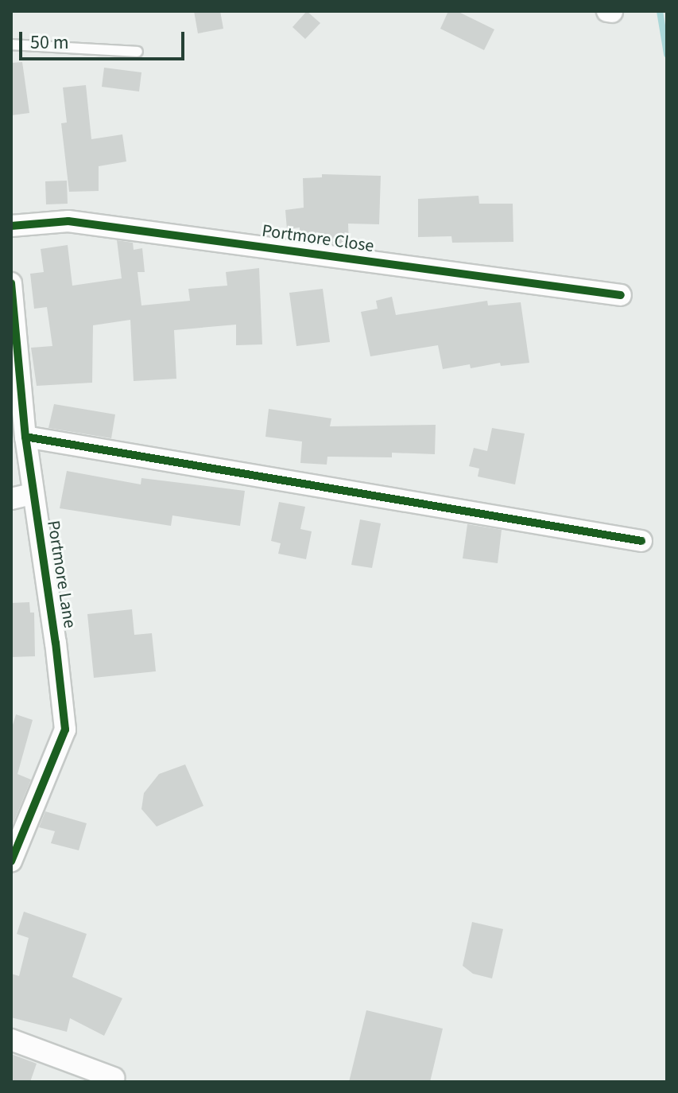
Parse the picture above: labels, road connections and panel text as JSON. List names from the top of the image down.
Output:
{
  "streets": {
    "street": ["Portmore Close", "Portmore Lane"]
  },
  "scale_bar": "50 m"
}
